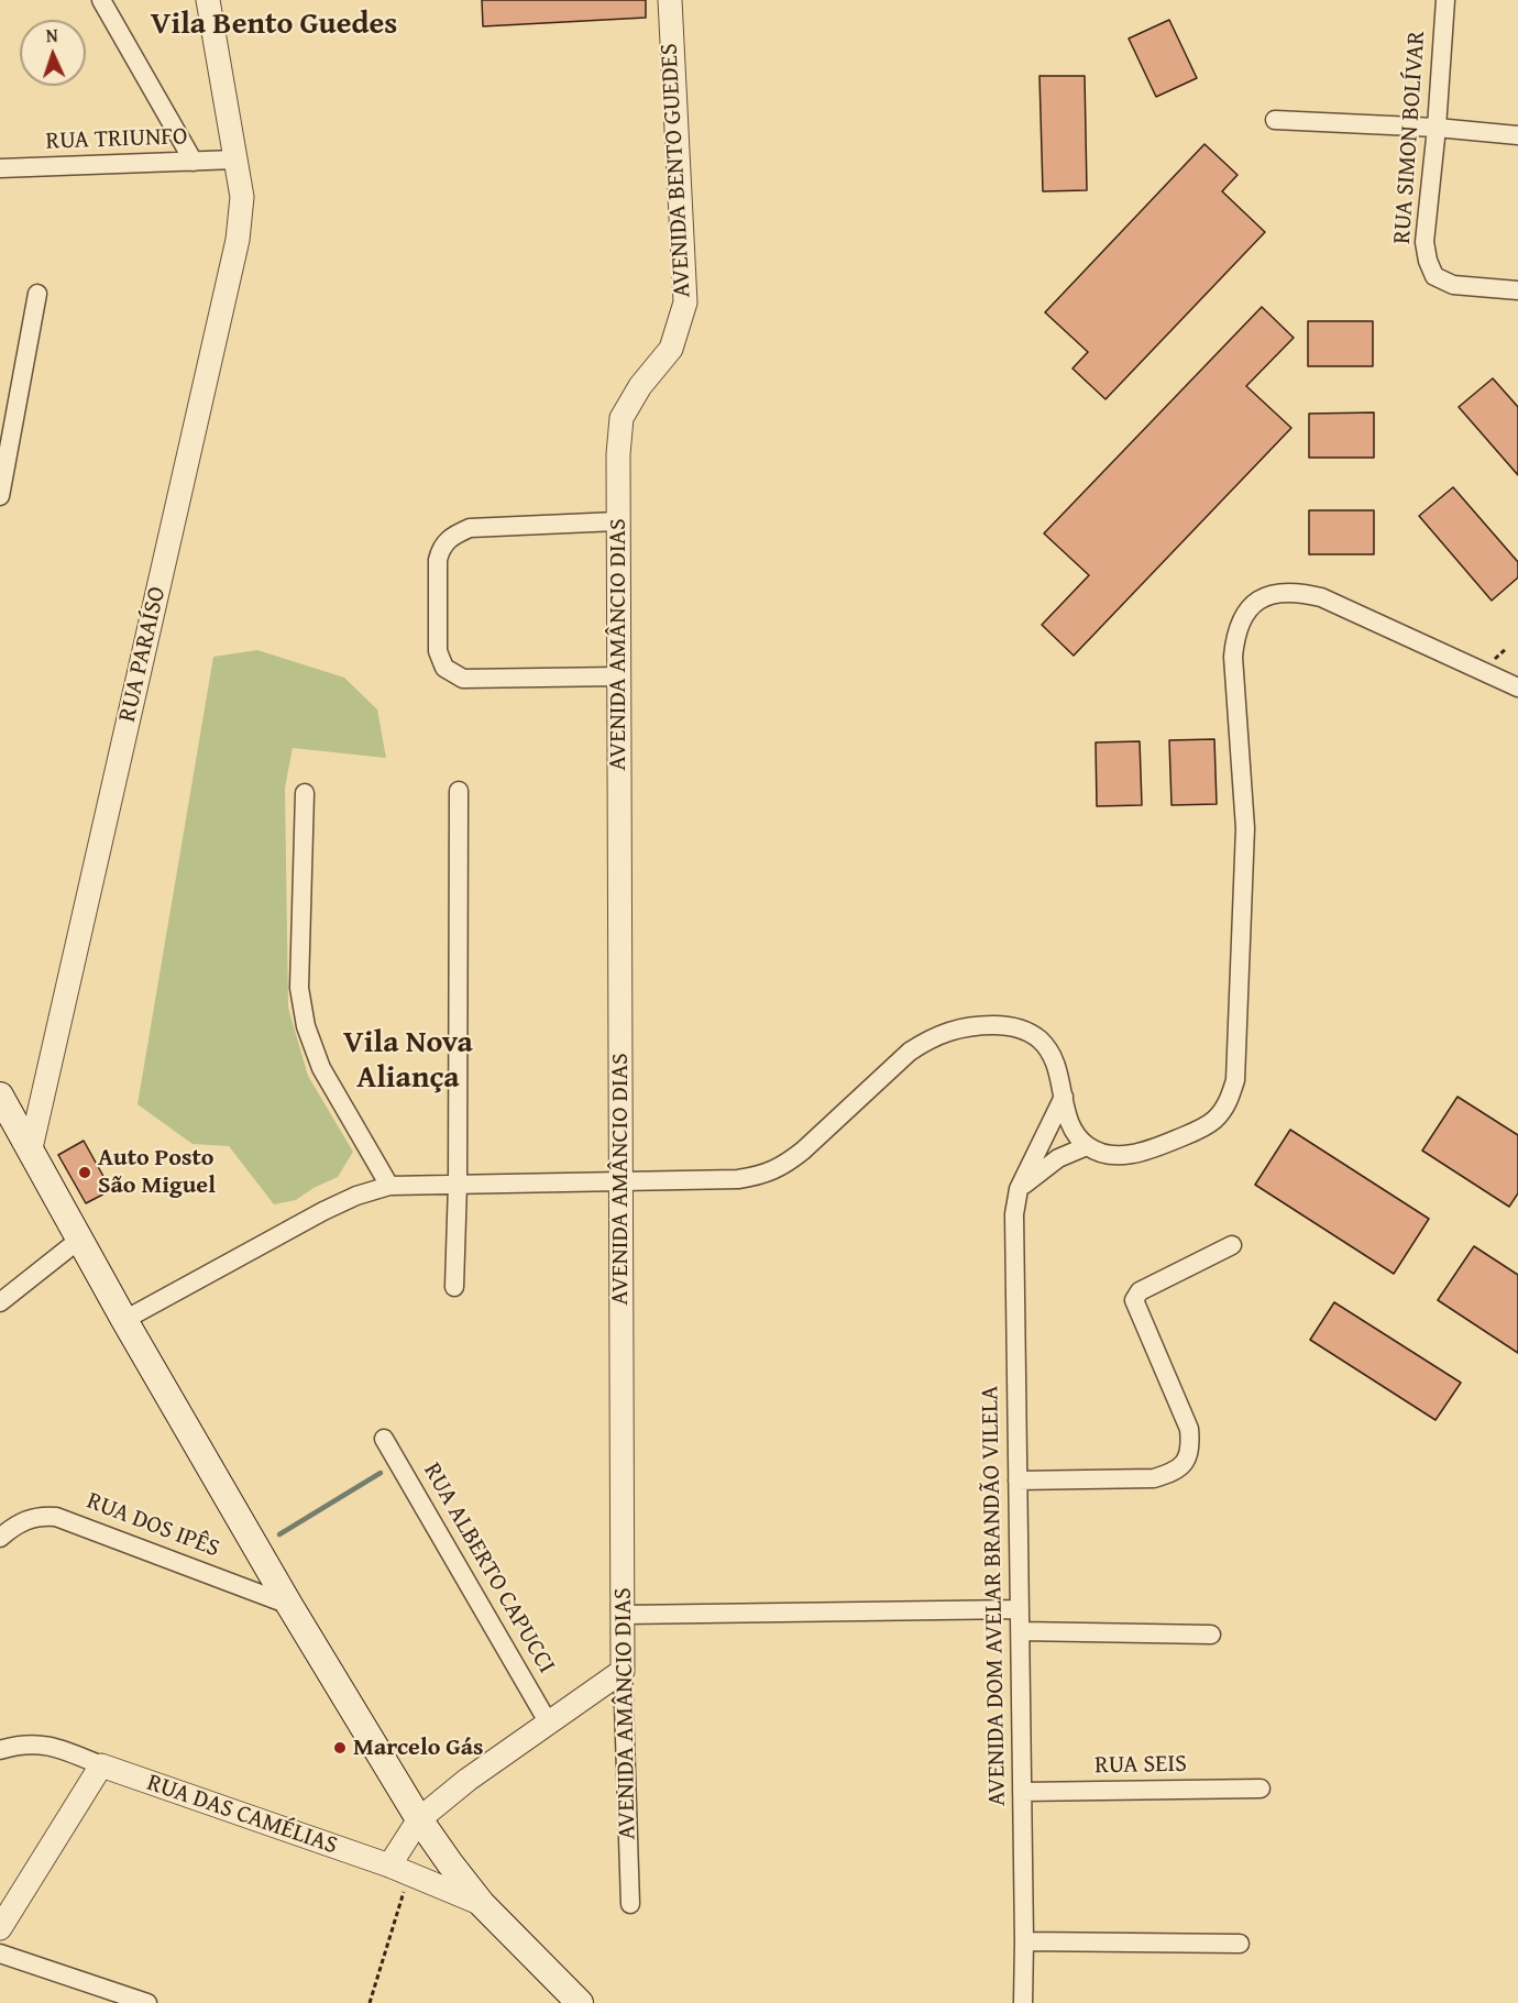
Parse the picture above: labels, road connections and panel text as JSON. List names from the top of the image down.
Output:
{
  "streets": {
    "street": [
      "RUA SIMON BOLÍVAR",
      "RUA TRIUNFO",
      "AVENIDA BENTO GUEDES",
      "AVENIDA AMÂNCIO DIAS",
      "RUA PARAÍSO",
      "RUA DOS IPÊS",
      "RUA ALBERTO CAPUCCI",
      "AVENIDA DOM AVELAR BRANDÃO VILELA",
      "RUA SEIS",
      "RUA DAS CAMÉLIAS"
    ]
  },
  "crossings": [
    ["RUA TRIUNFO", "RUA PARAÍSO"],
    ["AVENIDA BENTO GUEDES", "AVENIDA AMÂNCIO DIAS"],
    ["AVENIDA DOM AVELAR BRANDÃO VILELA", "RUA SEIS"]
  ],
  "districts": ["Vila Bento Guedes", "Vila Nova Aliança"],
  "places": ["Auto Posto São Miguel", "Marcelo Gás"],
  "north": "top"
}
